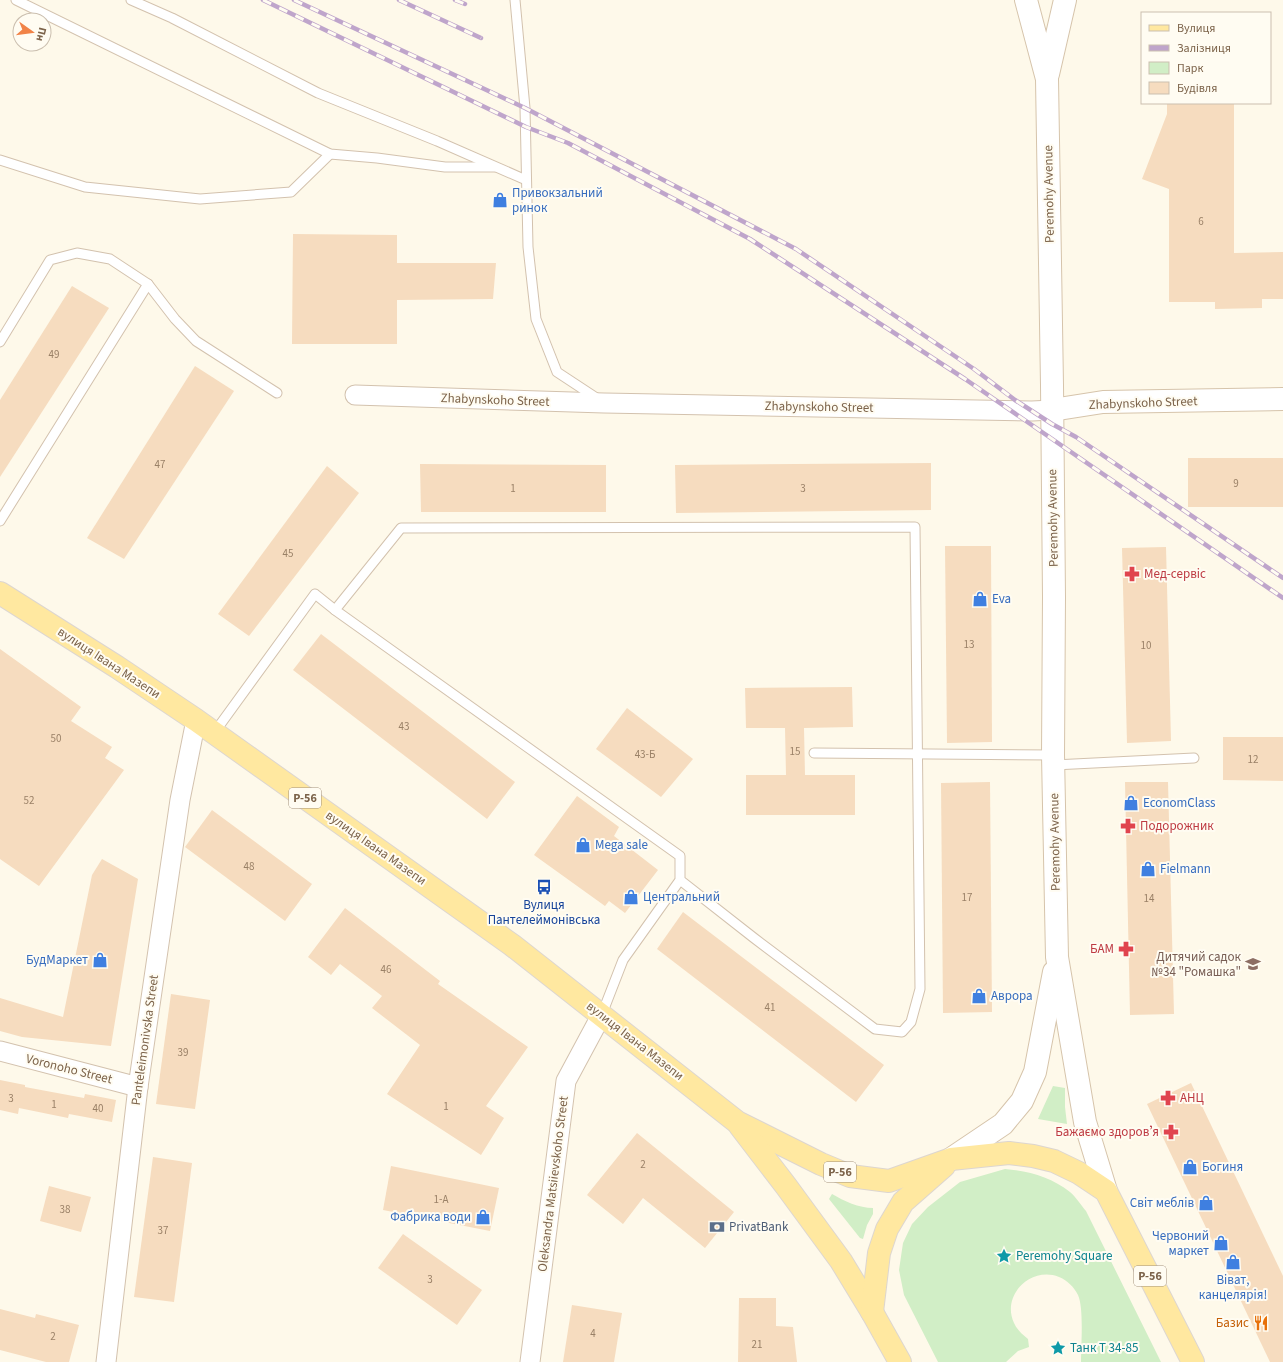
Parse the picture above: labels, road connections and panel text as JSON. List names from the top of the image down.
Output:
{
  "streets": {
    "main road": [
      "Peremohy Avenue",
      "Zhabynskoho Street",
      "вулиця Івана Мазепи",
      "Р-56"
    ],
    "street": ["Panteleimonivska Street", "Voronoho Street", "Oleksandra Matsiievskoho Street"]
  },
  "crossings": [
    ["Peremohy Avenue", "Zhabynskoho Street"],
    ["Peremohy Avenue", "вулиця Івана Мазепи"],
    ["Peremohy Avenue", "Р-56"],
    ["вулиця Івана Мазепи", "Р-56"],
    ["вулиця Івана Мазепи", "Panteleimonivska Street"],
    ["вулиця Івана Мазепи", "Oleksandra Matsiievskoho Street"],
    ["Panteleimonivska Street", "Voronoho Street"]
  ],
  "places": {
    "shop": [
      "Привокзальний ринок",
      "Eva",
      "EconomClass",
      "Mega sale",
      "Fielmann",
      "Центральний",
      "БудМаркет",
      "Аврора",
      "Богиня",
      "Світ меблів",
      "Фабрика води",
      "Червоний маркет",
      "Віват, канцелярія!"
    ],
    "pharmacy": [
      "Мед-сервіс",
      "Подорожник",
      "БАМ",
      "АНЦ",
      "Бажаємо здоровʼя"
    ],
    "bus stop": ["Вулиця Пантелеймонівська"],
    "school or university": ["Дитячий садок №34 \"Ромашка\""],
    "bank": ["PrivatBank"],
    "place": ["Peremohy Square", "Танк Т 34-85"],
    "restaurant": ["Базис"]
  },
  "house_numbers": [
    "6",
    "49",
    "47",
    "9",
    "1",
    "3",
    "45",
    "13",
    "10",
    "43",
    "50",
    "15",
    "43-Б",
    "12",
    "52",
    "48",
    "17",
    "14",
    "46",
    "41",
    "39",
    "3",
    "1",
    "1",
    "40",
    "2",
    "1-А",
    "38",
    "37",
    "3",
    "4",
    "2",
    "21"
  ],
  "legend": [
    "Вулиця",
    "Залізниця",
    "Парк",
    "Будівля"
  ],
  "north": "right"
}
